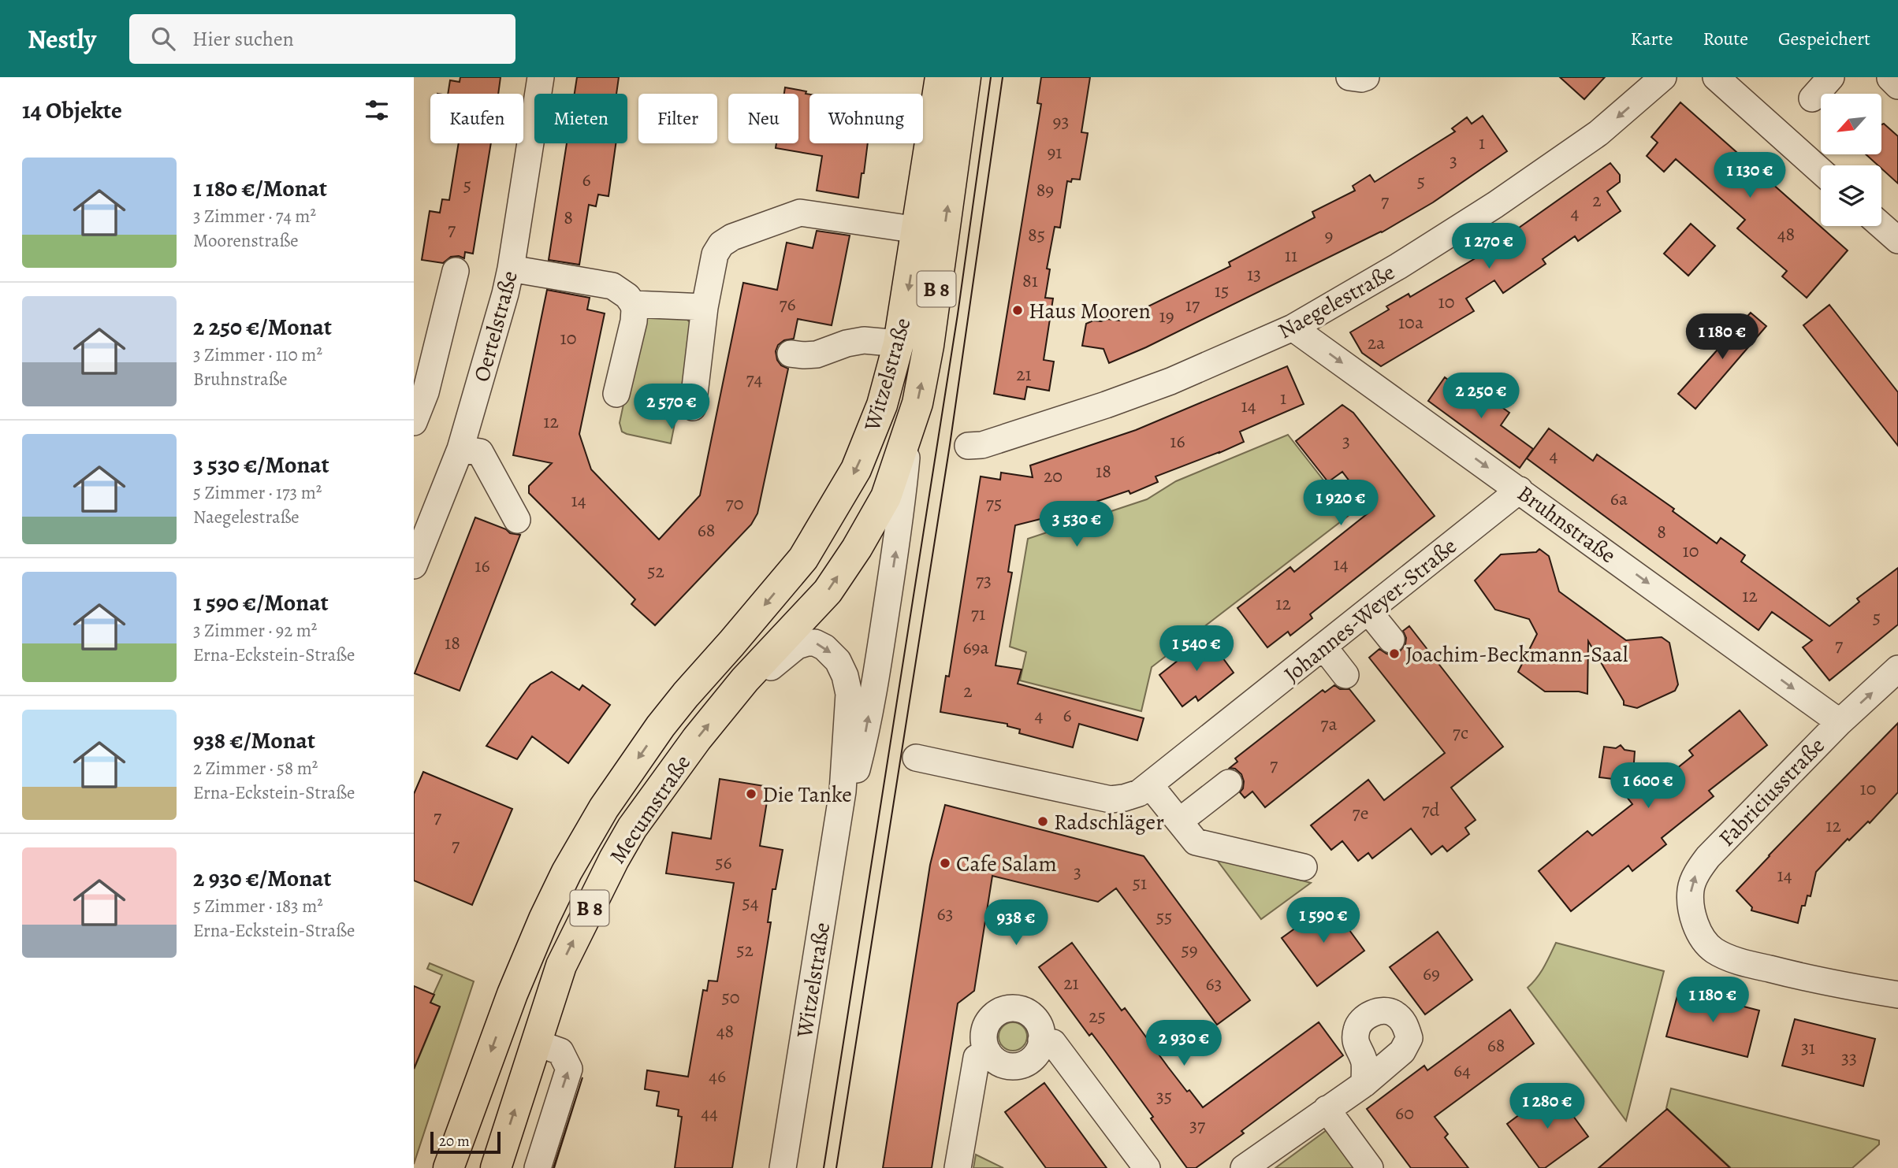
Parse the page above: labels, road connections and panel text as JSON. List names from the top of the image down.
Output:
{
  "streets": {
    "main road": ["B 8", "Witzelstraße", "Mecumstraße"],
    "street": [
      "Naegelestraße",
      "Oertelstraße",
      "Bruhnstraße",
      "Johannes-Weyer-Straße",
      "Fabriciusstraße"
    ]
  },
  "crossings": [
    ["Naegelestraße", "Bruhnstraße"],
    ["Witzelstraße", "Mecumstraße"],
    ["Bruhnstraße", "Johannes-Weyer-Straße"],
    ["Bruhnstraße", "Fabriciusstraße"]
  ],
  "one_way": ["Naegelestraße", "Bruhnstraße"],
  "places": [
    "Haus Mooren",
    "Joachim-Beckmann-Saal",
    "Die Tanke",
    "Radschläger",
    "Cafe Salam"
  ],
  "house_numbers": [
    "93",
    "1",
    "91",
    "3",
    "6",
    "5",
    "5",
    "89",
    "2",
    "7",
    "4",
    "8",
    "7",
    "48",
    "85",
    "9",
    "11",
    "13",
    "81",
    "15",
    "10",
    "76",
    "17",
    "19",
    "10a",
    "10",
    "2a",
    "21",
    "74",
    "1",
    "14",
    "12",
    "16",
    "3",
    "4",
    "18",
    "20",
    "6a",
    "14",
    "70",
    "75",
    "68",
    "8",
    "10",
    "14",
    "16",
    "52",
    "73",
    "12",
    "12",
    "71",
    "5",
    "18",
    "7",
    "69a",
    "2",
    "4",
    "6",
    "7a",
    "7c",
    "7",
    "10",
    "7d",
    "7e",
    "7",
    "12",
    "7",
    "56",
    "3",
    "14",
    "51",
    "54",
    "63",
    "55",
    "52",
    "59",
    "69",
    "21",
    "63",
    "50",
    "25",
    "48",
    "68",
    "31",
    "33",
    "64",
    "46",
    "35",
    "44",
    "60",
    "37"
  ],
  "scale_bar": "20 m",
  "north": "bottom left",
  "page": {
    "header": "Nestly",
    "search": "Hier suchen",
    "nav": ["Karte", "Route", "Gespeichert"],
    "heading": "14 Objekte",
    "chip": [
      "Kaufen",
      "Mieten",
      "Filter",
      "Neu",
      "Wohnung"
    ],
    "list": [
      {
        "name": "1 180 €/Monat",
        "note": "3 Zimmer · 74 m² · Moorenstraße"
      },
      {
        "name": "2 250 €/Monat",
        "note": "3 Zimmer · 110 m² · Bruhnstraße"
      },
      {
        "name": "3 530 €/Monat",
        "note": "5 Zimmer · 173 m² · Naegelestraße"
      },
      {
        "name": "1 590 €/Monat",
        "note": "3 Zimmer · 92 m² · Erna-Eckstein-Straße"
      },
      {
        "name": "938 €/Monat",
        "note": "2 Zimmer · 58 m² · Erna-Eckstein-Straße"
      },
      {
        "name": "2 930 €/Monat",
        "note": "5 Zimmer · 183 m² · Erna-Eckstein-Straße"
      }
    ],
    "price": [
      "1 130 €",
      "1 270 €",
      "1 180 €",
      "2 250 €",
      "2 570 €",
      "1 920 €",
      "3 530 €",
      "1 540 €",
      "1 600 €",
      "1 590 €",
      "938 €",
      "1 180 €",
      "2 930 €",
      "1 280 €"
    ],
    "scale": "20 m"
  }
}
